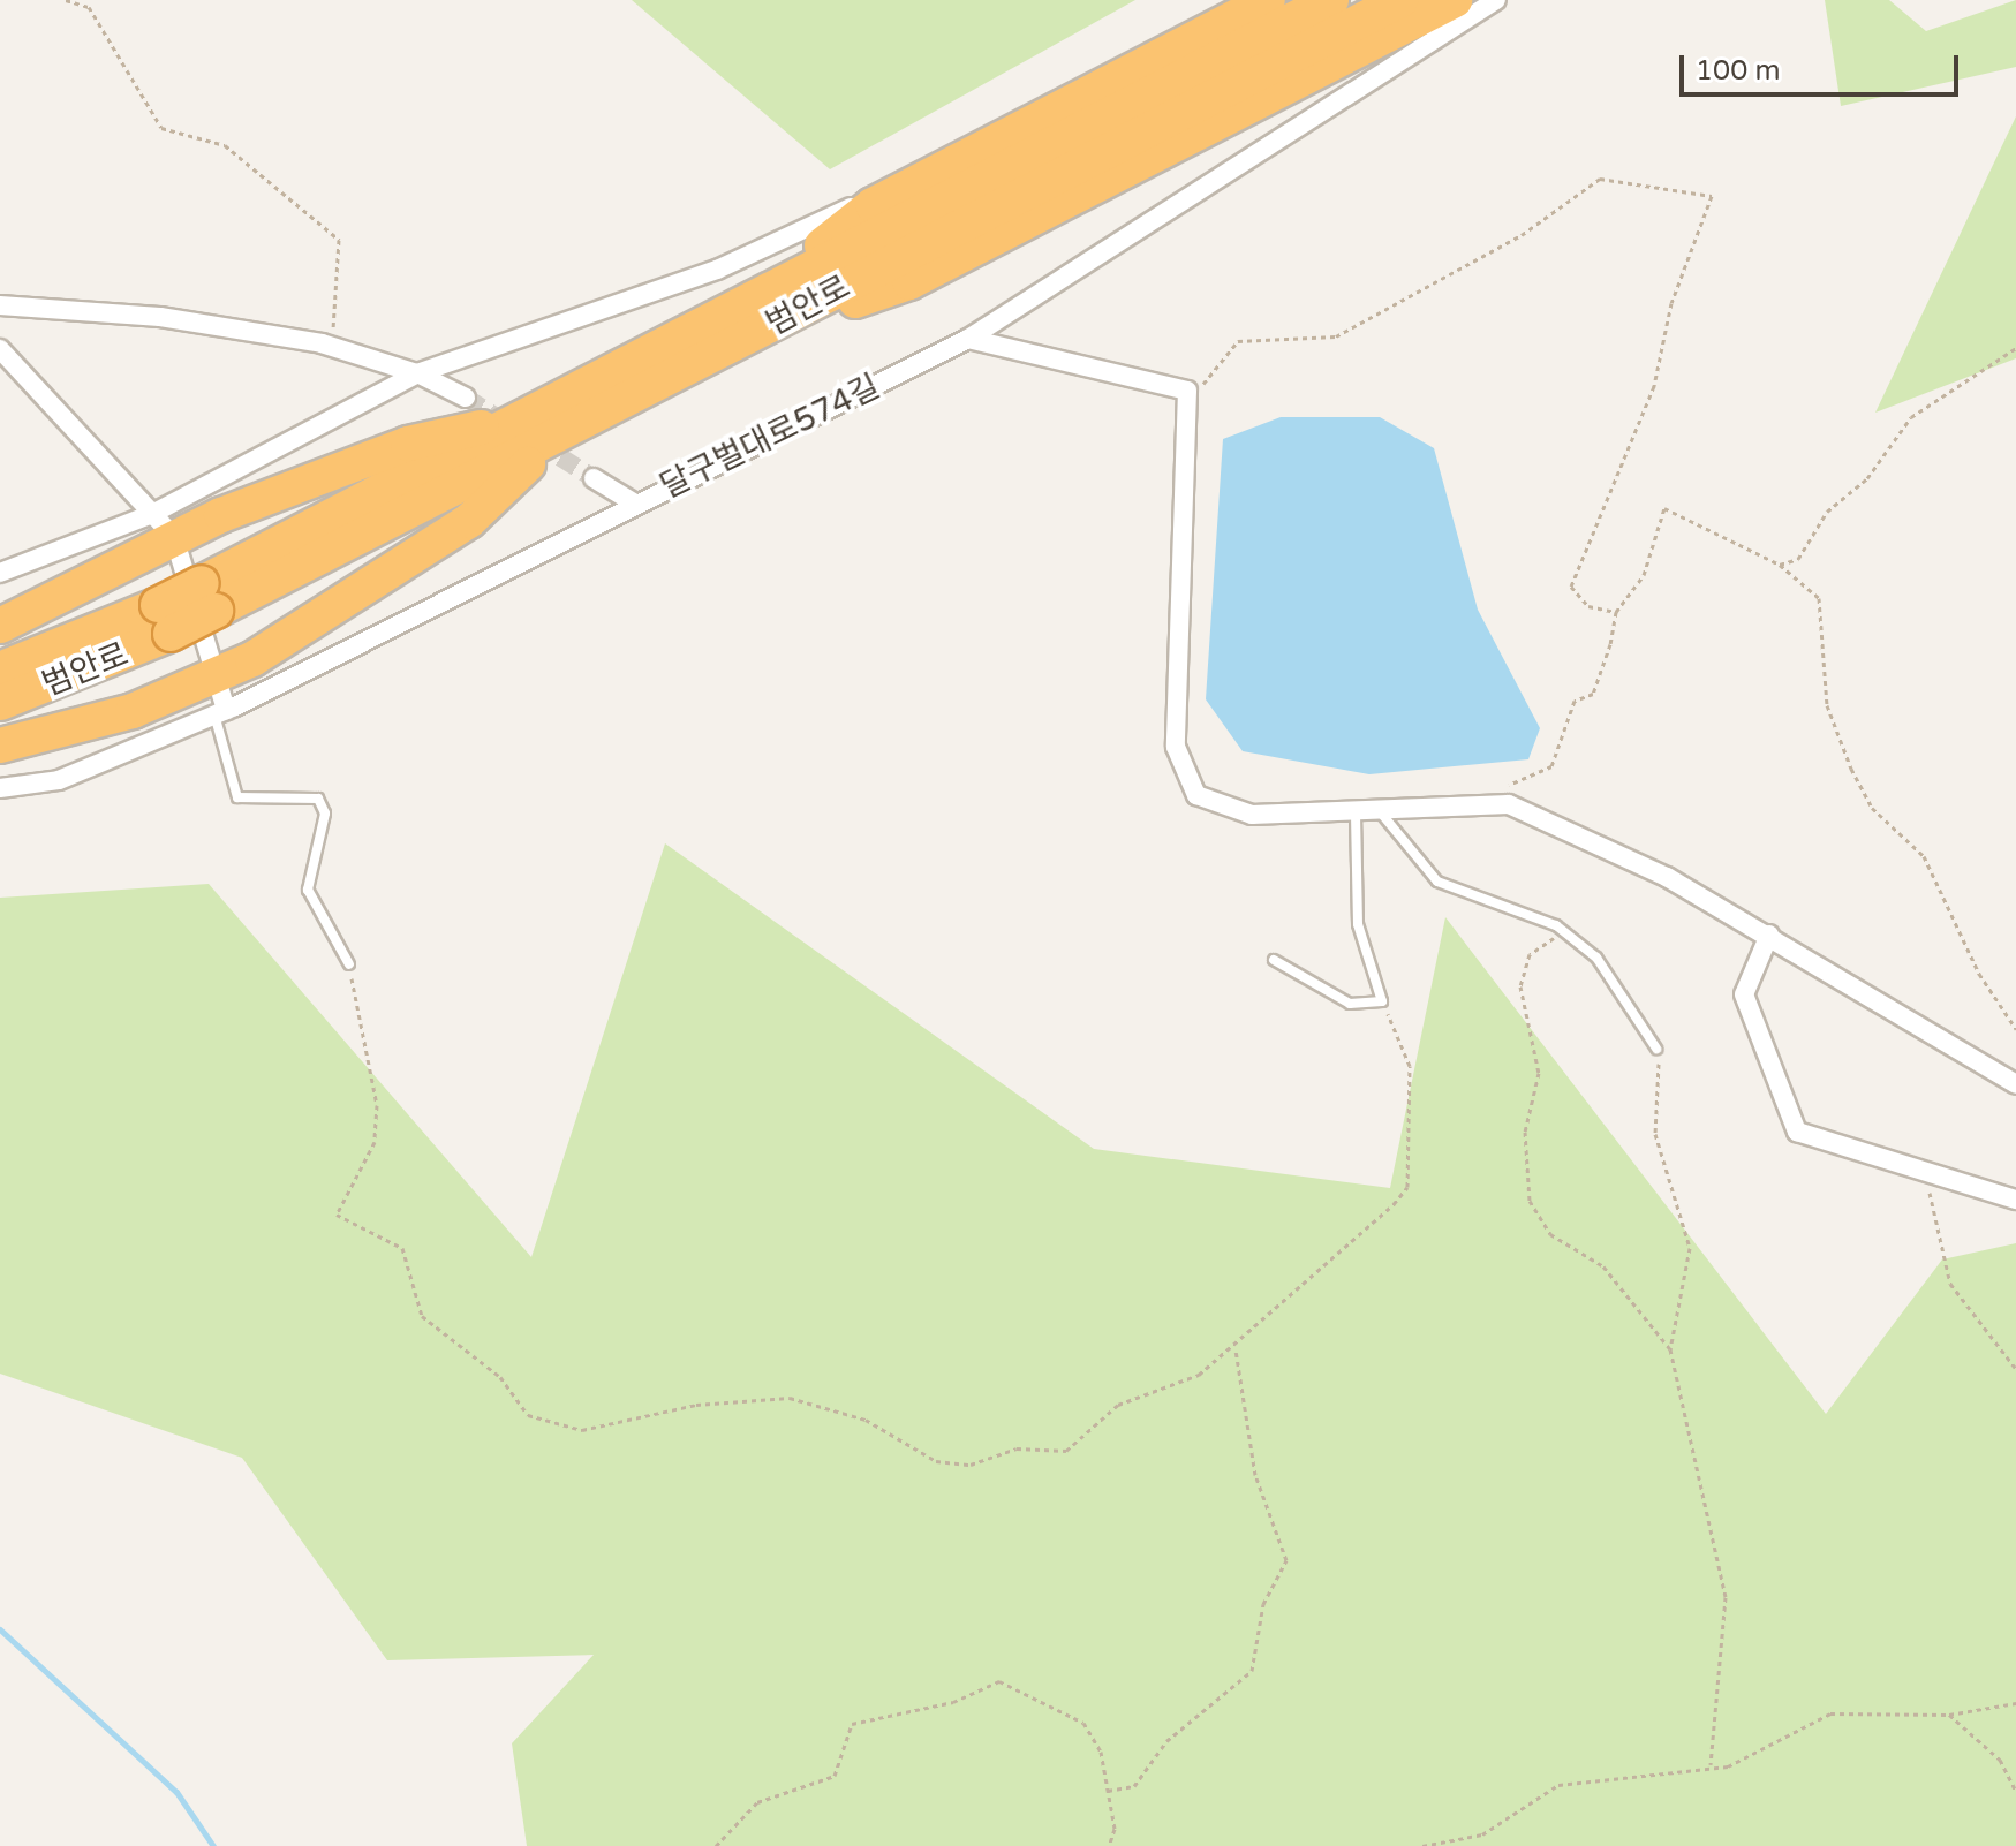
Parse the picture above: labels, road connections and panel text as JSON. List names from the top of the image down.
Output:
{
  "streets": {
    "highway": ["범안로"],
    "street": ["달구벌대로574길"]
  },
  "scale_bar": "100 m"
}
